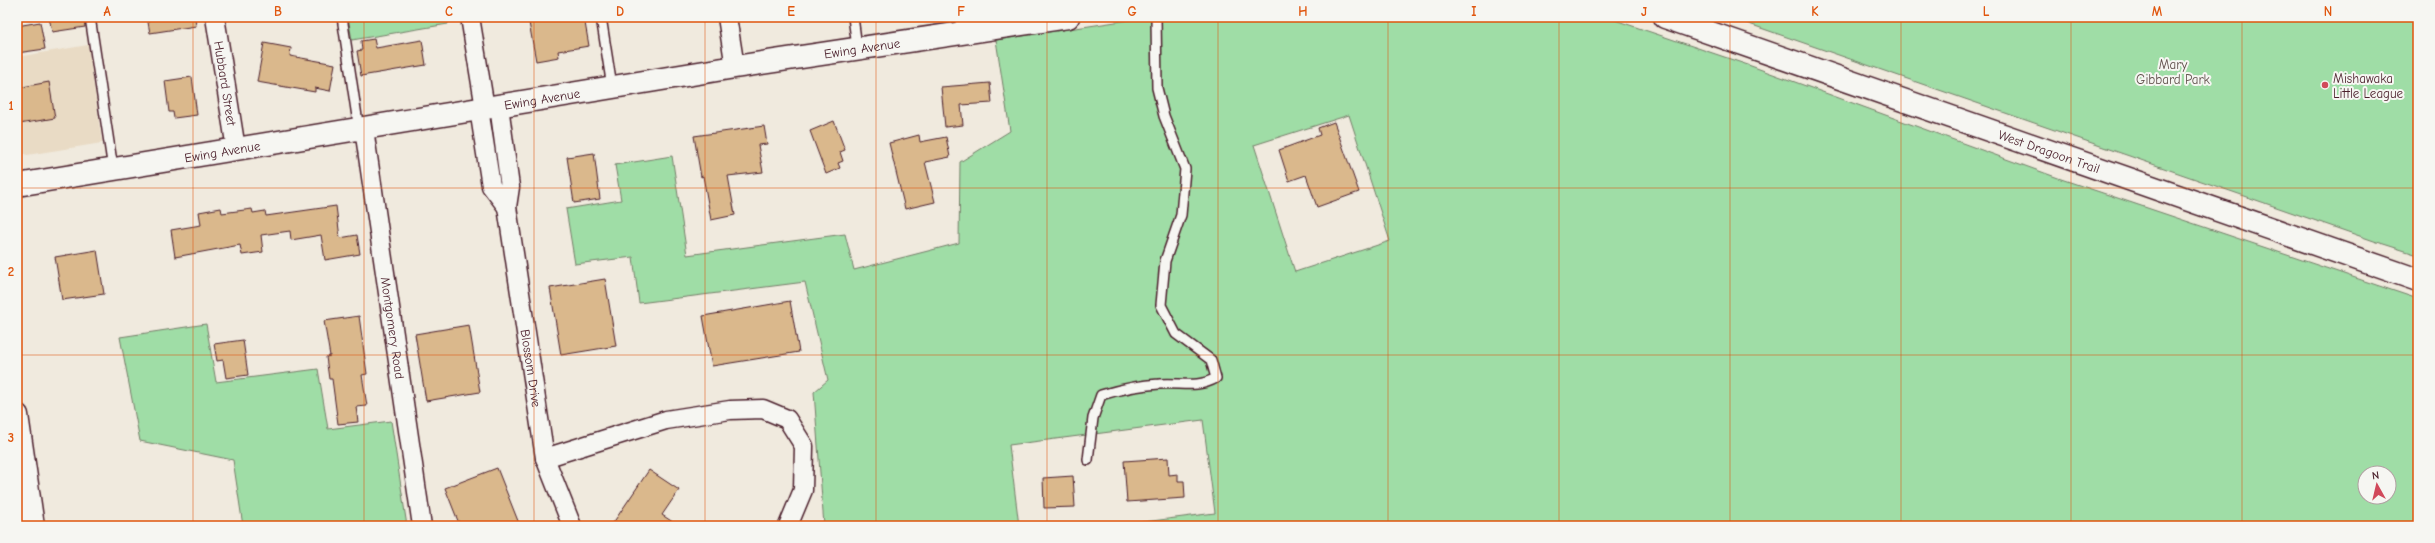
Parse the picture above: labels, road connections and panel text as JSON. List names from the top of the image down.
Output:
{
  "streets": {
    "street": [
      "Ewing Avenue",
      "Hubbard Street",
      "West Dragoon Trail",
      "Montgomery Road",
      "Blossom Drive"
    ]
  },
  "crossings": [
    ["Ewing Avenue", "Hubbard Street"],
    ["Ewing Avenue", "Montgomery Road"],
    ["Ewing Avenue", "Blossom Drive"]
  ],
  "parks": ["Mary Gibbard Park"],
  "places": ["Mishawaka Little League"],
  "north": "top",
  "grid": {
    "columns": [
      "A",
      "B",
      "C",
      "D",
      "E",
      "F",
      "G",
      "H",
      "I",
      "J",
      "K",
      "L",
      "M",
      "N"
    ],
    "rows": ["1", "2", "3"]
  }
}
